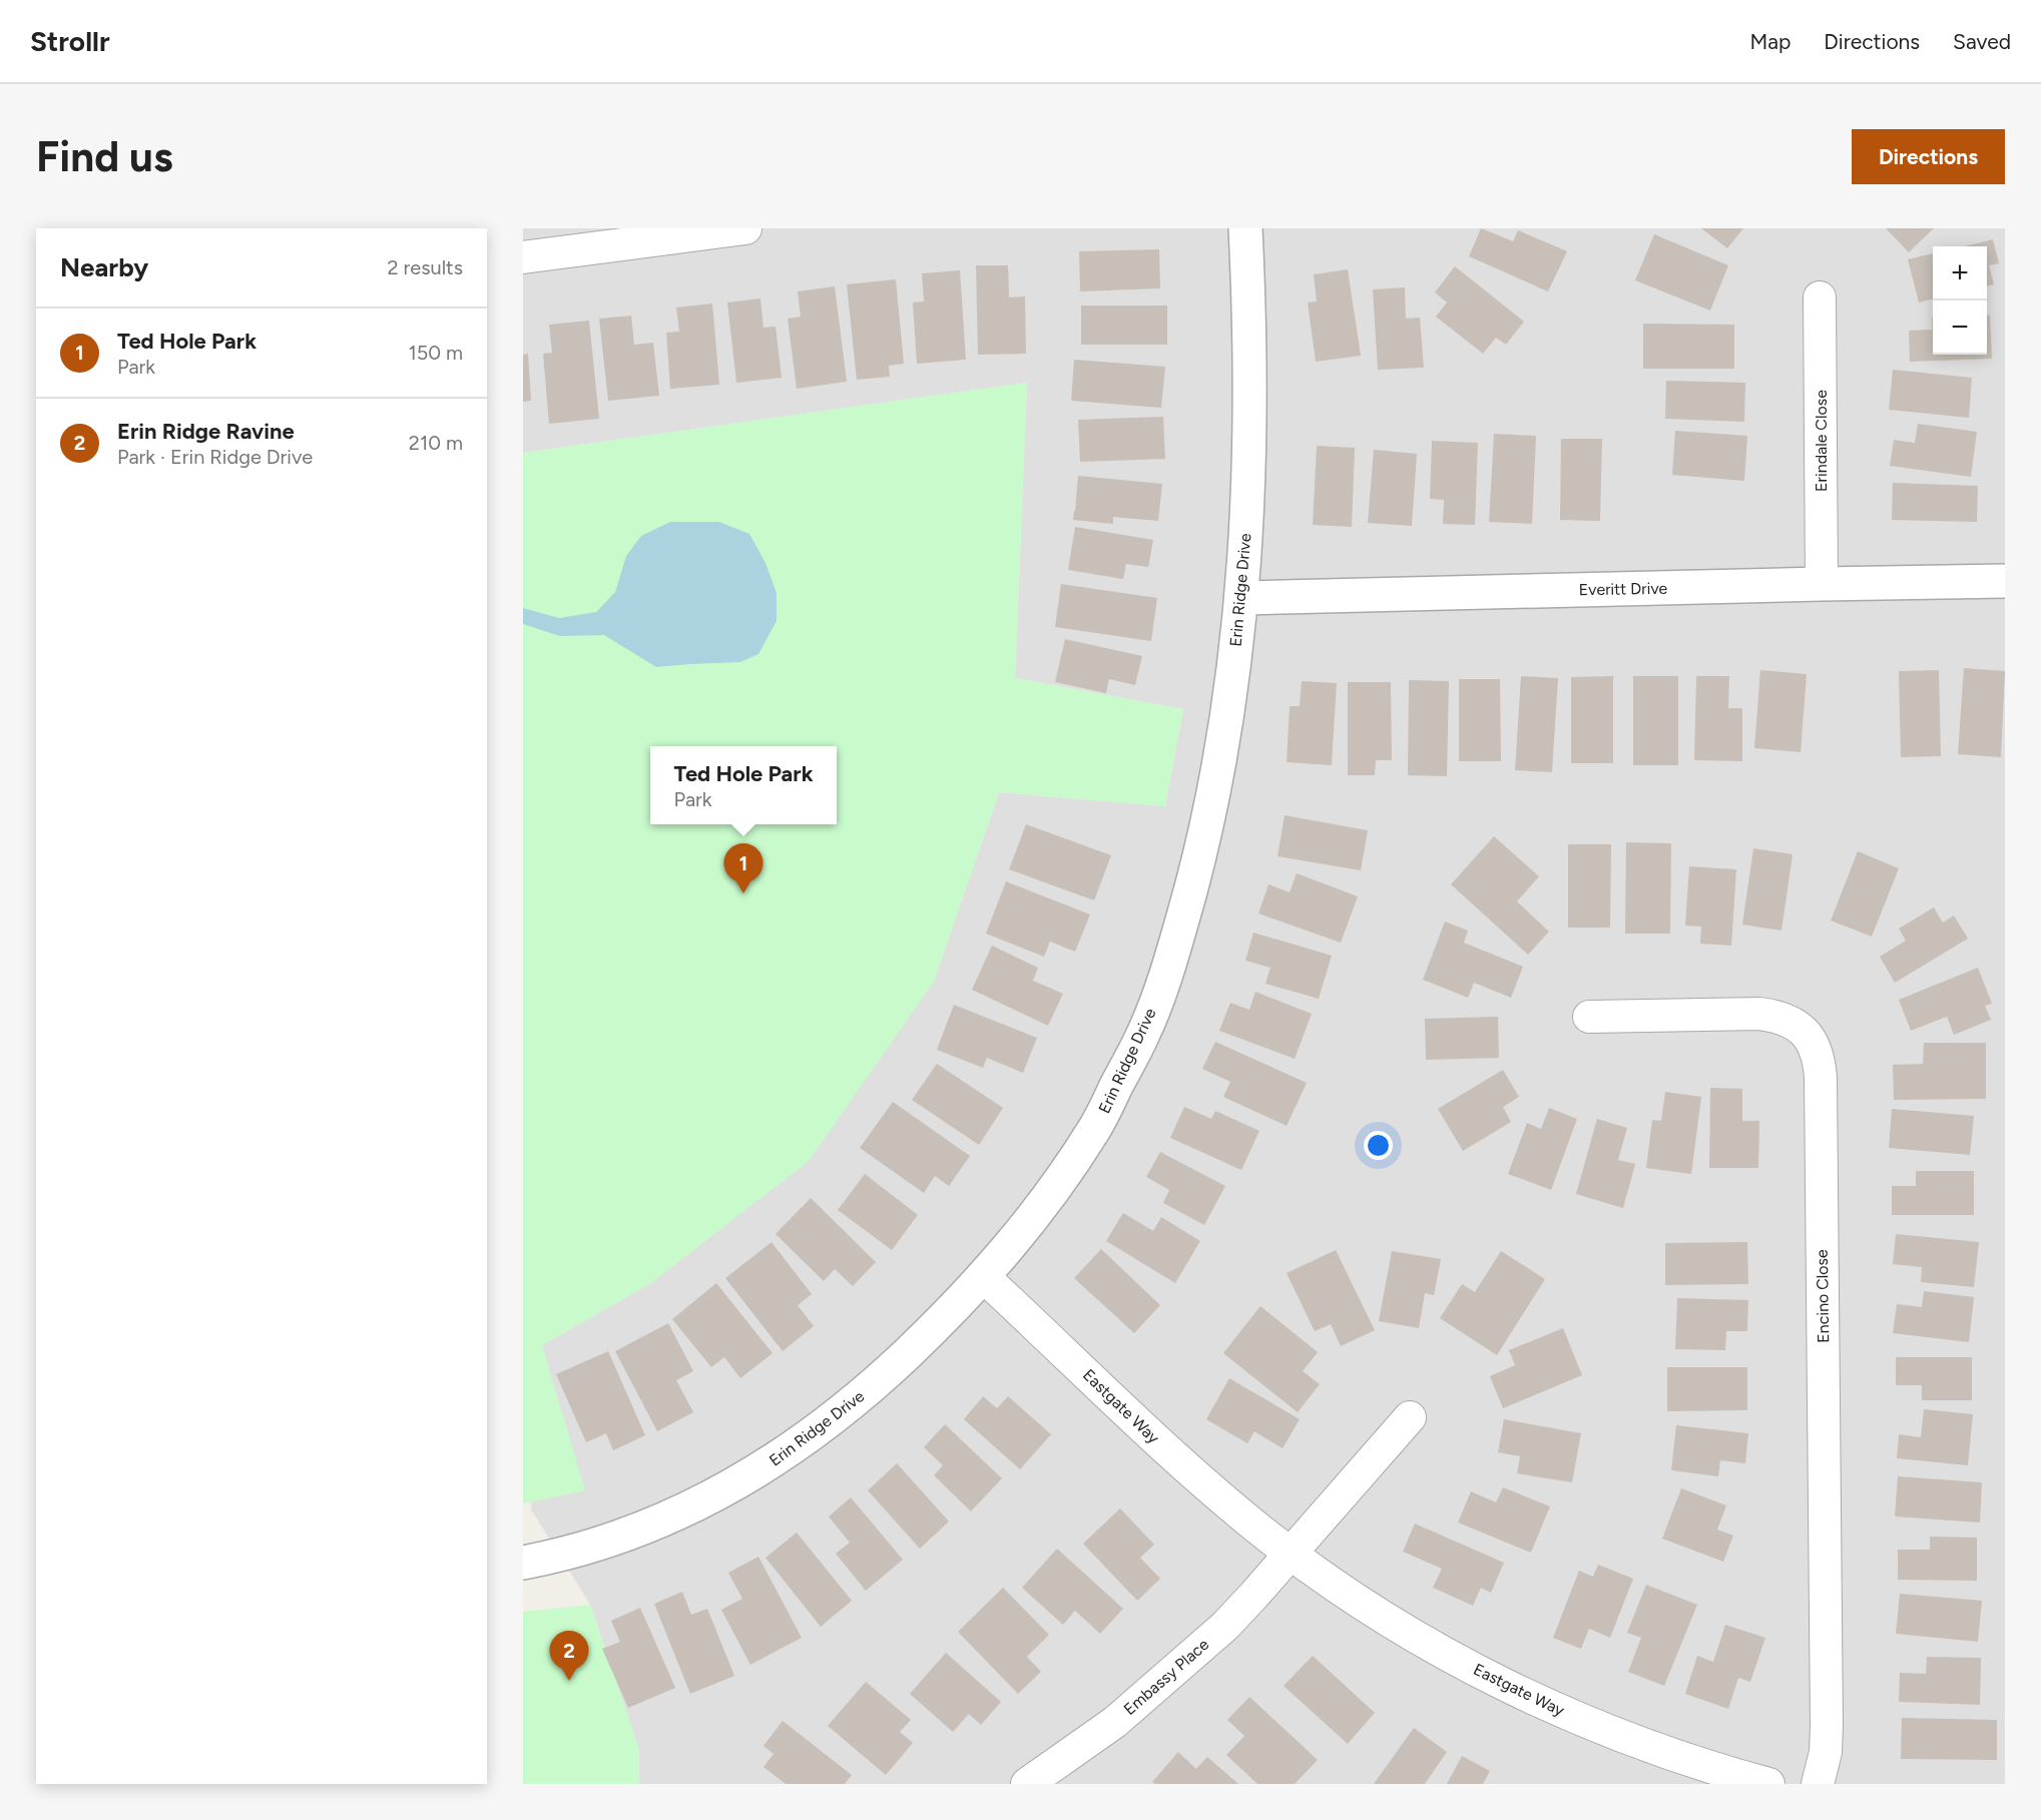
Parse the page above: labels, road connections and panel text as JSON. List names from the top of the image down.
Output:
{
  "streets": {
    "street": [
      "Erindale Close",
      "Everitt Drive",
      "Erin Ridge Drive",
      "Encino Close",
      "Eastgate Way",
      "Embassy Place"
    ]
  },
  "crossings": [
    ["Erindale Close", "Everitt Drive"],
    ["Everitt Drive", "Erin Ridge Drive"],
    ["Erin Ridge Drive", "Eastgate Way"],
    ["Eastgate Way", "Embassy Place"]
  ],
  "page": {
    "header": "Strollr",
    "nav": ["Map", "Directions", "Saved"],
    "buttons": "Directions",
    "title": "Find us",
    "heading": ["Nearby", "2 results"],
    "map_buttons": ["+", "−"],
    "list": [
      {
        "mark": "1",
        "name": "Ted Hole Park",
        "note": "Park",
        "value": "150 m"
      },
      {
        "mark": "2",
        "name": "Erin Ridge Ravine",
        "note": "Park · Erin Ridge Drive",
        "value": "210 m"
      }
    ],
    "popup": ["Ted Hole Park", "Park"],
    "pins": ["1", "2"]
  }
}
